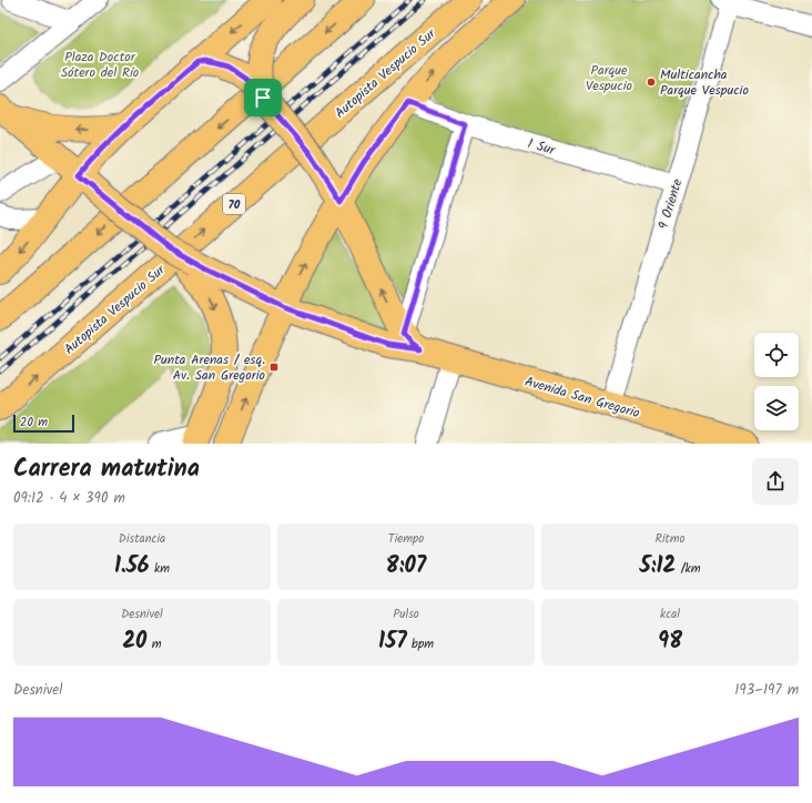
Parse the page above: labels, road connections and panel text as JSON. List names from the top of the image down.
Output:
{
  "streets": {
    "main road": ["Autopista Vespucio Sur", "70", "Avenida San Gregorio"],
    "street": ["1 Sur", "9 Oriente"]
  },
  "crossings": [
    ["1 Sur", "9 Oriente"],
    ["9 Oriente", "Avenida San Gregorio"]
  ],
  "parks": ["Plaza Doctor Sótero del Río", "Parque Vespucio"],
  "places": {
    "other": ["Multicancha Parque Vespucio"],
    "transit": ["Punta Arenas / esq. Av. San Gregorio"]
  },
  "scale_bar": "20 m",
  "page": {
    "scale": "20 m",
    "heading": ["Carrera matutina", "09:12 · 4 × 390 m"],
    "stats": [
      ["Distancia", "1.56 km"],
      ["Tiempo", "8:07"],
      ["Ritmo", "5:12 /km"],
      ["Desnivel", "20 m"],
      ["Pulso", "157 bpm"],
      ["kcal", "98"]
    ],
    "chart": ["Desnivel", "193–197 m"]
  }
}
